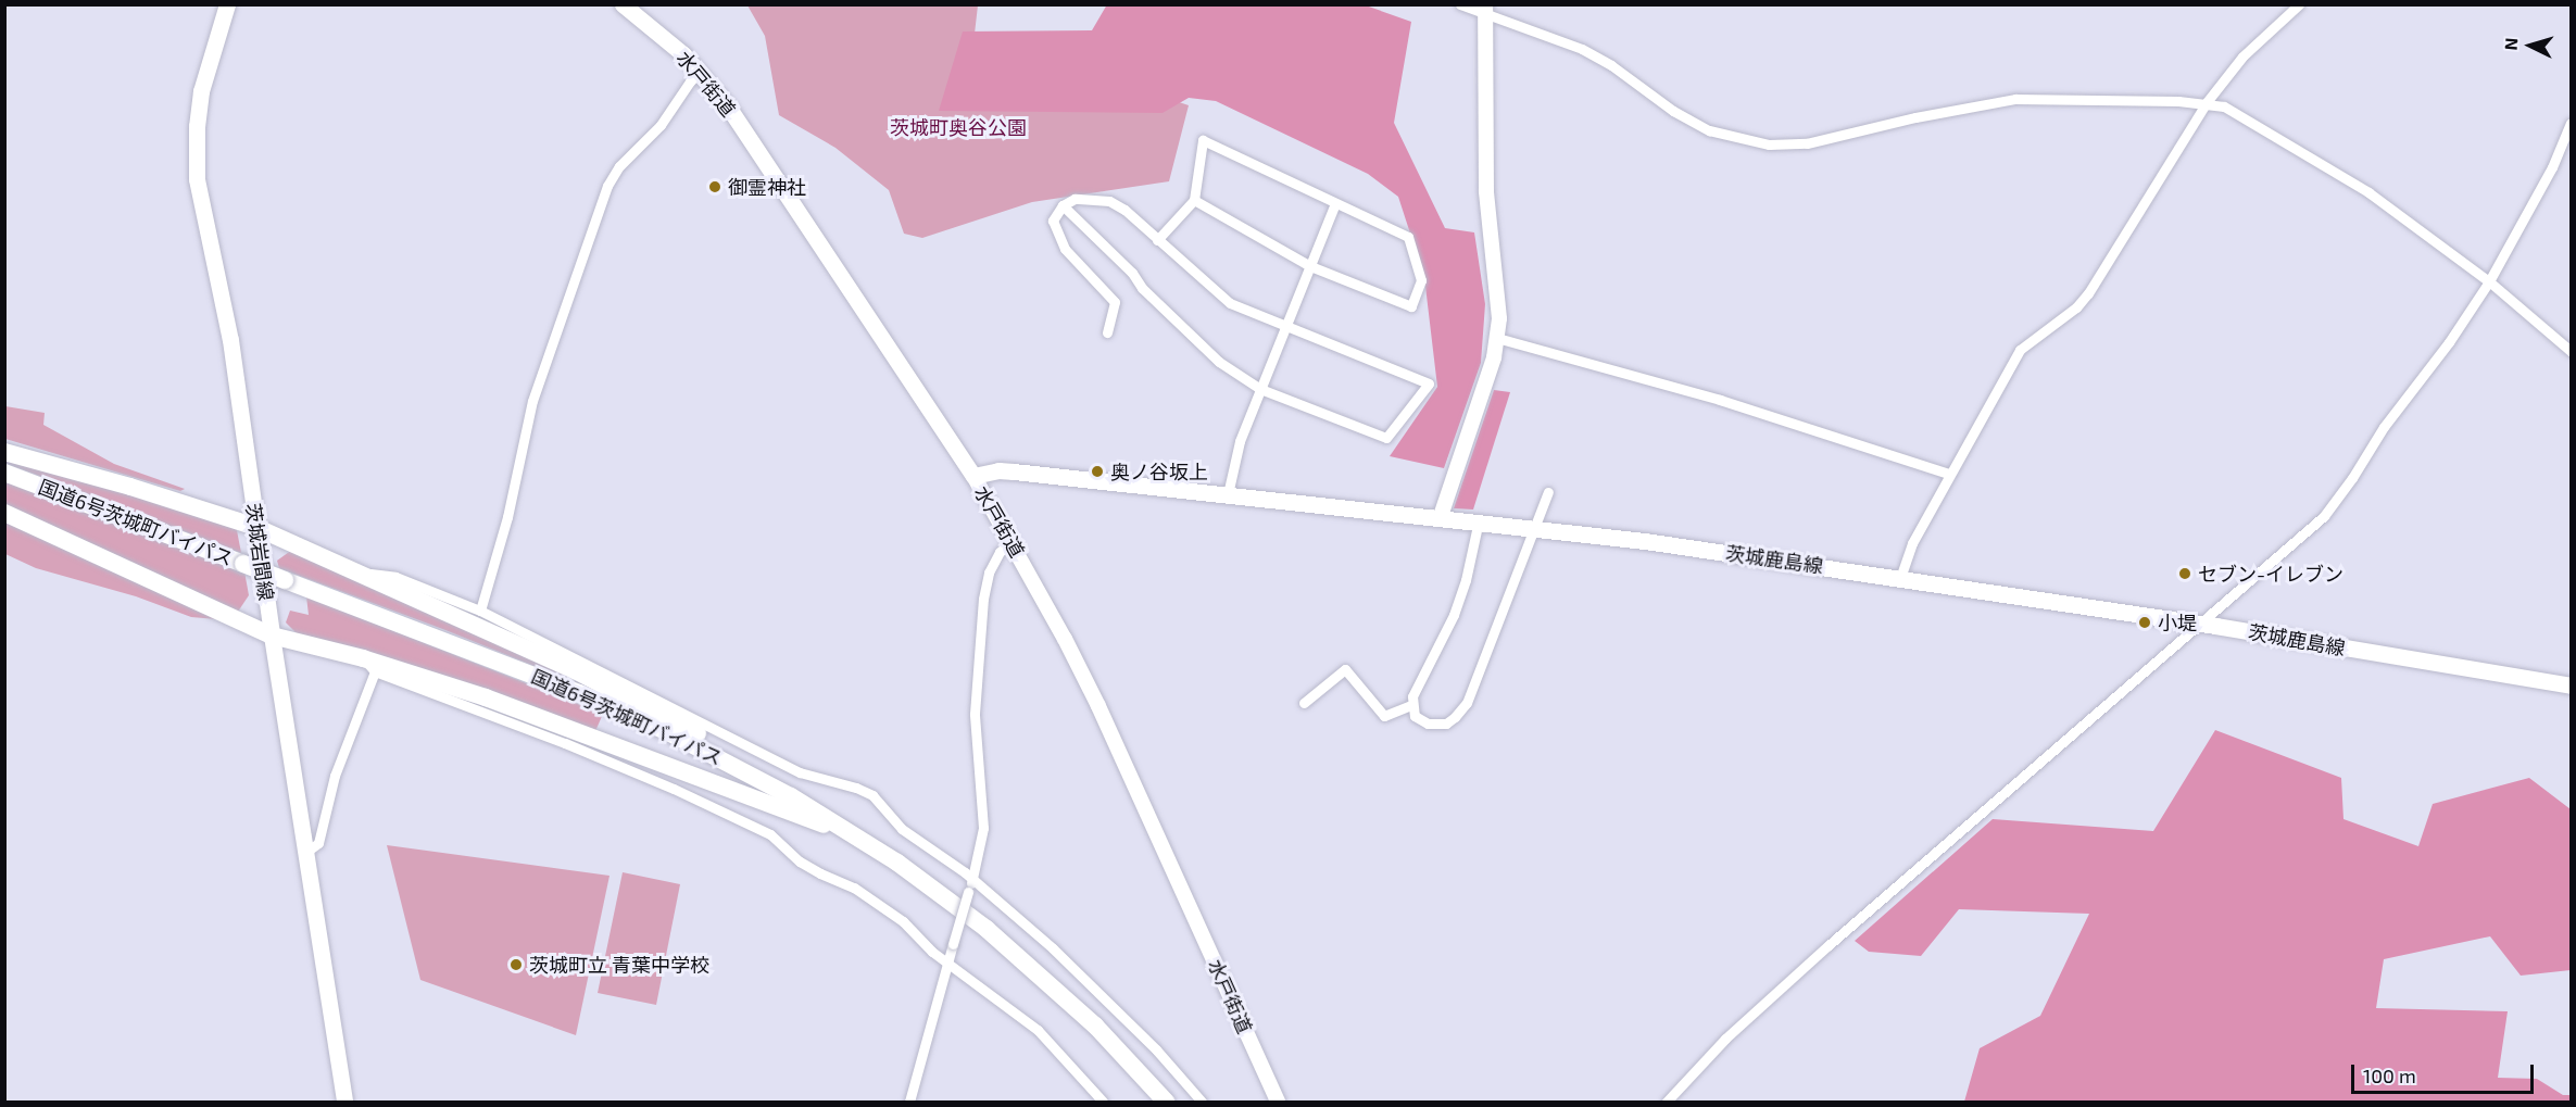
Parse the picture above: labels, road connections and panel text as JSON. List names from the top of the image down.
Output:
{
  "streets": {
    "highway": ["国道6号茨城町バイパス"],
    "main road": ["水戸街道", "茨城岩間線", "茨城鹿島線"]
  },
  "crossings": [
    ["水戸街道", "茨城鹿島線"]
  ],
  "parks": ["茨城町奥谷公園"],
  "places": [
    "御霊神社",
    "奥ノ谷坂上",
    "セブン-イレブン",
    "小堤",
    "茨城町立 青葉中学校"
  ],
  "scale_bar": "100 m",
  "north": "left"
}
